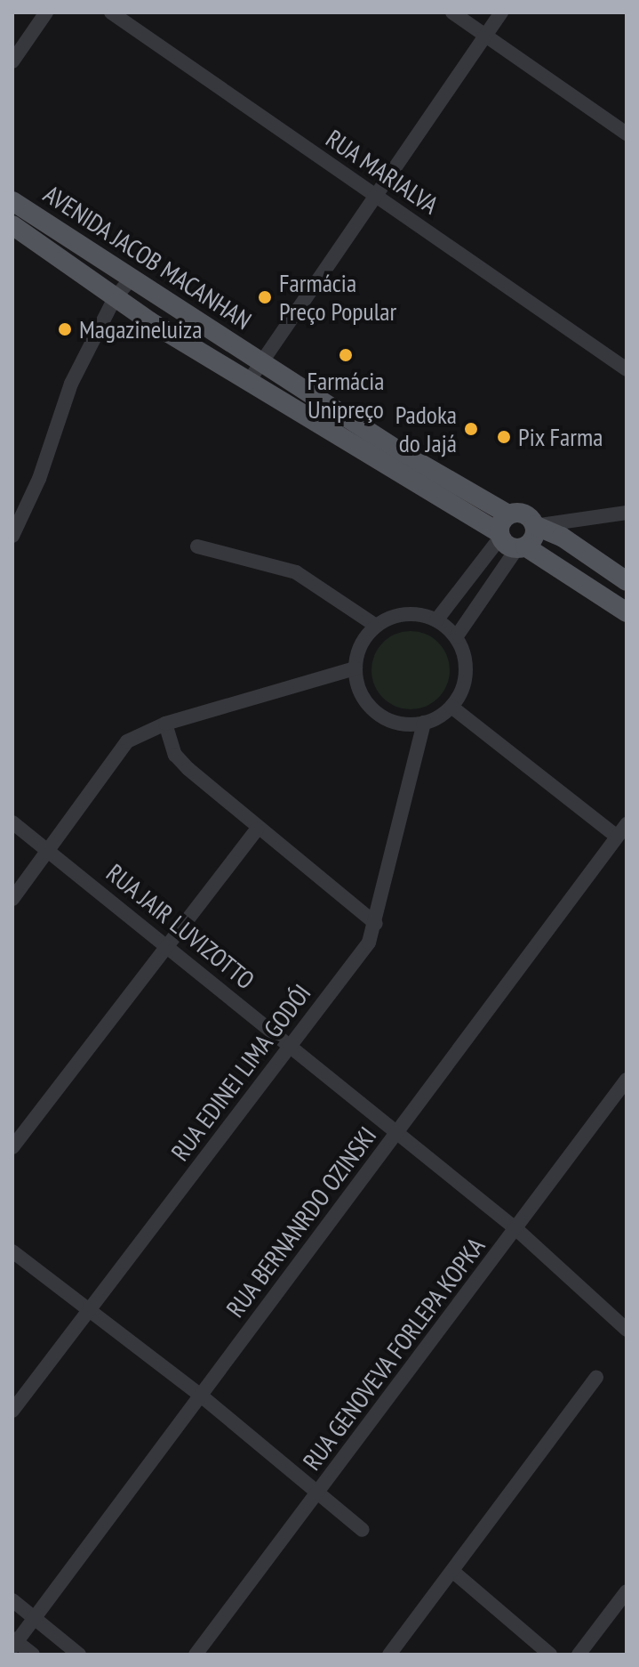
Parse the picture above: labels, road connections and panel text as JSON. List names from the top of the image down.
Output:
{
  "streets": {
    "main road": ["AVENIDA JACOB MACANHAN"],
    "street": [
      "RUA MARIALVA",
      "RUA JAIR LUVIZOTTO",
      "RUA EDINEI LIMA GODÓI",
      "RUA BERNANRDO OZINSKI",
      "RUA GENOVEVA FORLEPA KOPKA"
    ]
  },
  "crossings": [
    ["RUA JAIR LUVIZOTTO", "RUA EDINEI LIMA GODÓI"],
    ["RUA JAIR LUVIZOTTO", "RUA BERNANRDO OZINSKI"],
    ["RUA JAIR LUVIZOTTO", "RUA GENOVEVA FORLEPA KOPKA"]
  ],
  "places": [
    "Farmácia Preço Popular",
    "Magazineluiza",
    "Farmácia Unipreço",
    "Padoka do Jajá",
    "Pix Farma"
  ]
}
